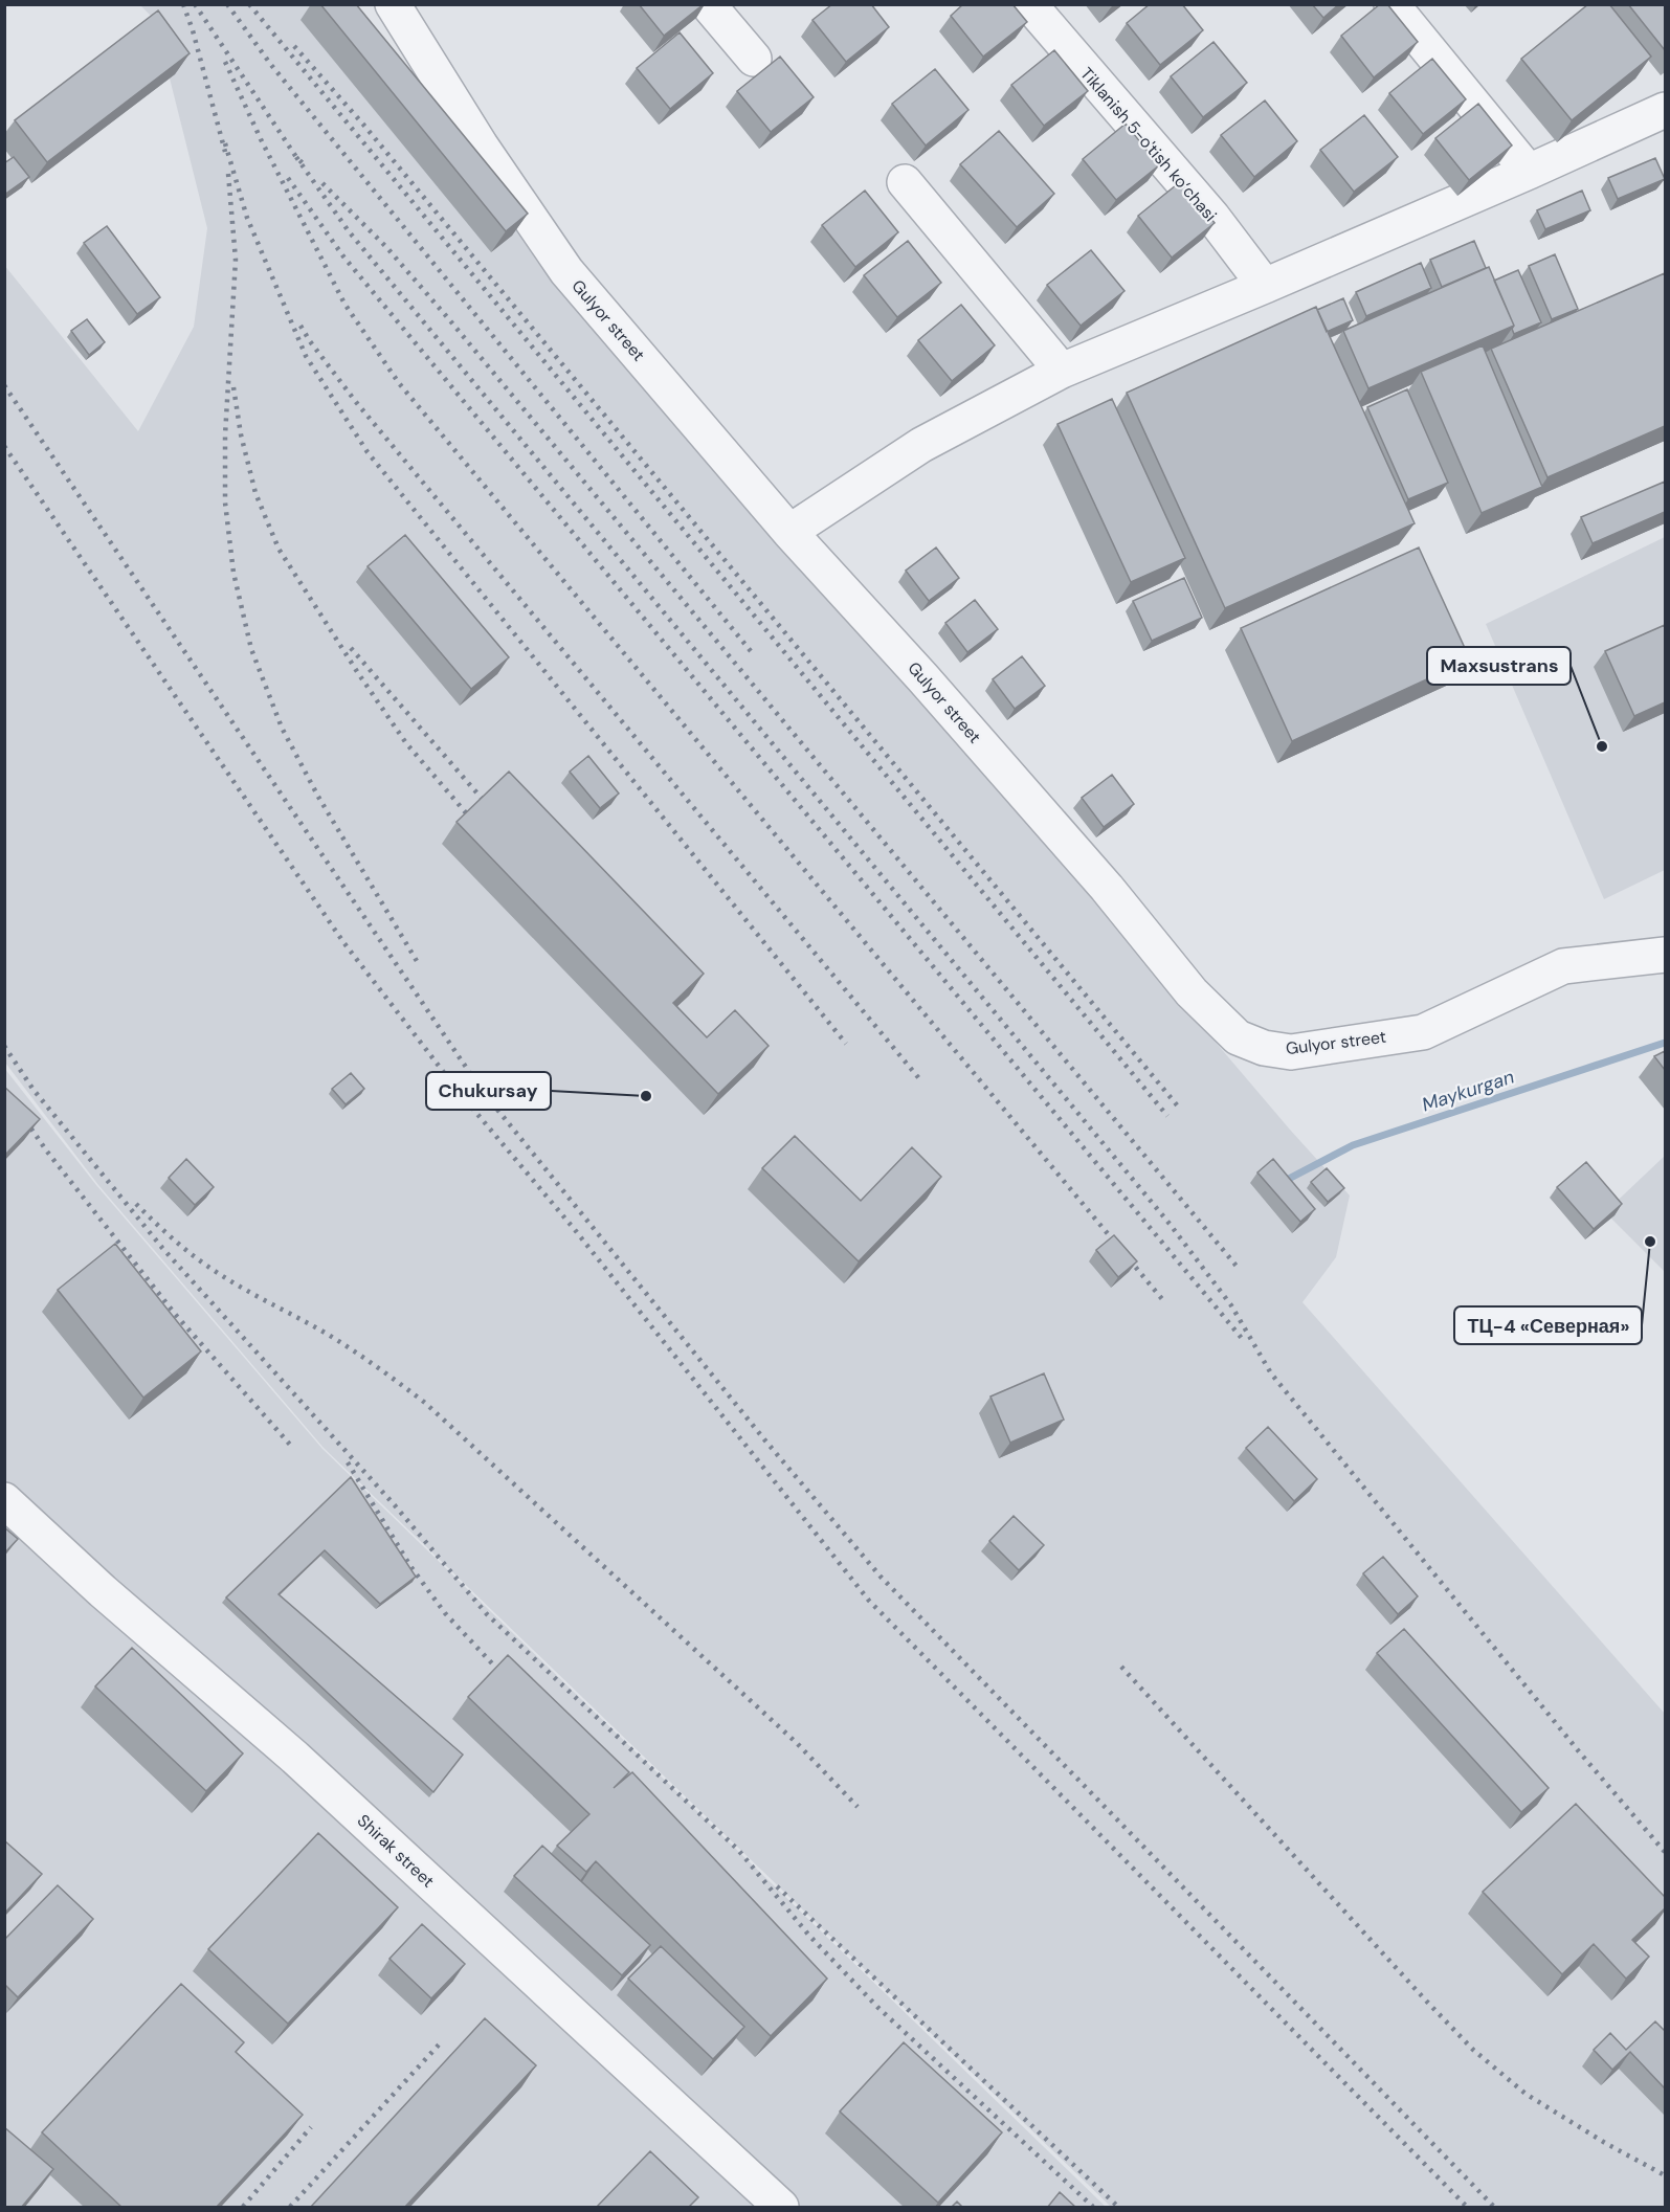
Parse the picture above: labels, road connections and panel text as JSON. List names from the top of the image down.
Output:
{
  "streets": {
    "street": ["Tiklanish 5-o'tish ko‘chasi", "Gulyor street", "Shirak street"]
  },
  "water": ["Maykurgan"],
  "places": ["Maxsustrans", "Chukursay", "ТЦ-4 «Северная»"]
}
